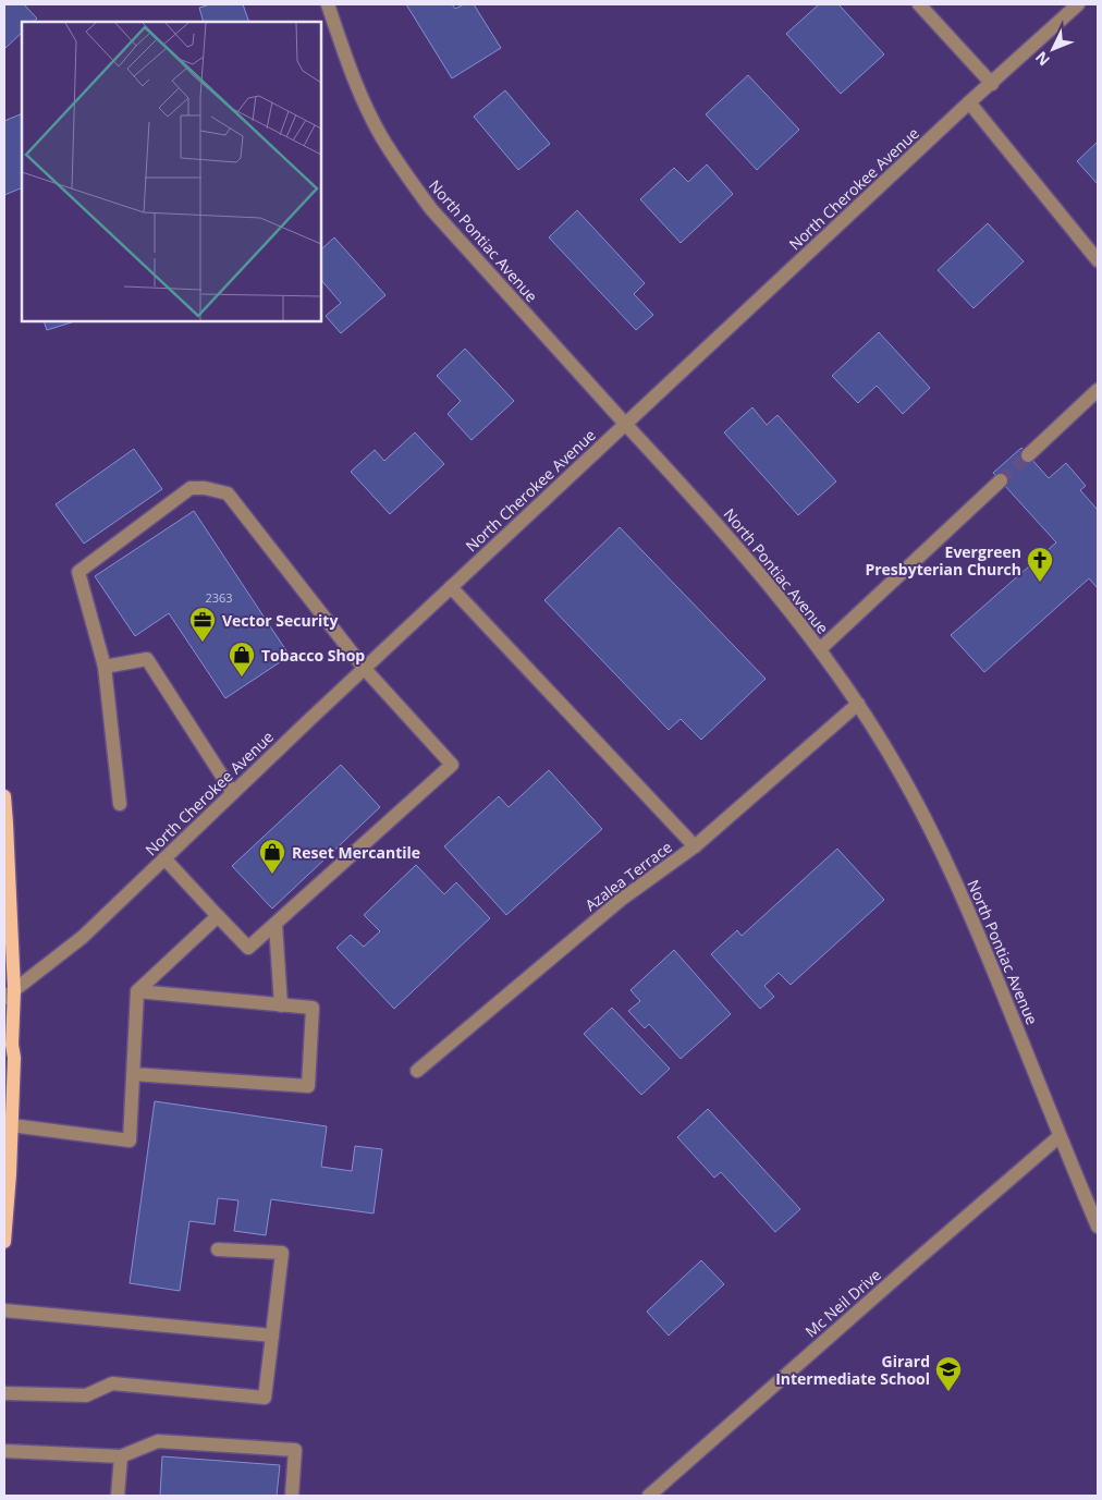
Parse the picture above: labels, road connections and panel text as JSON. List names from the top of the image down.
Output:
{
  "streets": {
    "street": [
      "North Cherokee Avenue",
      "North Pontiac Avenue",
      "Azalea Terrace",
      "Mc Neil Drive"
    ]
  },
  "crossings": [
    ["North Cherokee Avenue", "North Pontiac Avenue"],
    ["North Pontiac Avenue", "Azalea Terrace"],
    ["North Pontiac Avenue", "Mc Neil Drive"]
  ],
  "places": {
    "church": ["Evergreen Presbyterian Church"],
    "office": ["Vector Security"],
    "shop": ["Tobacco Shop", "Reset Mercantile"],
    "school or university": ["Girard Intermediate School"]
  },
  "house_numbers": ["2363"],
  "north": "bottom left"
}
